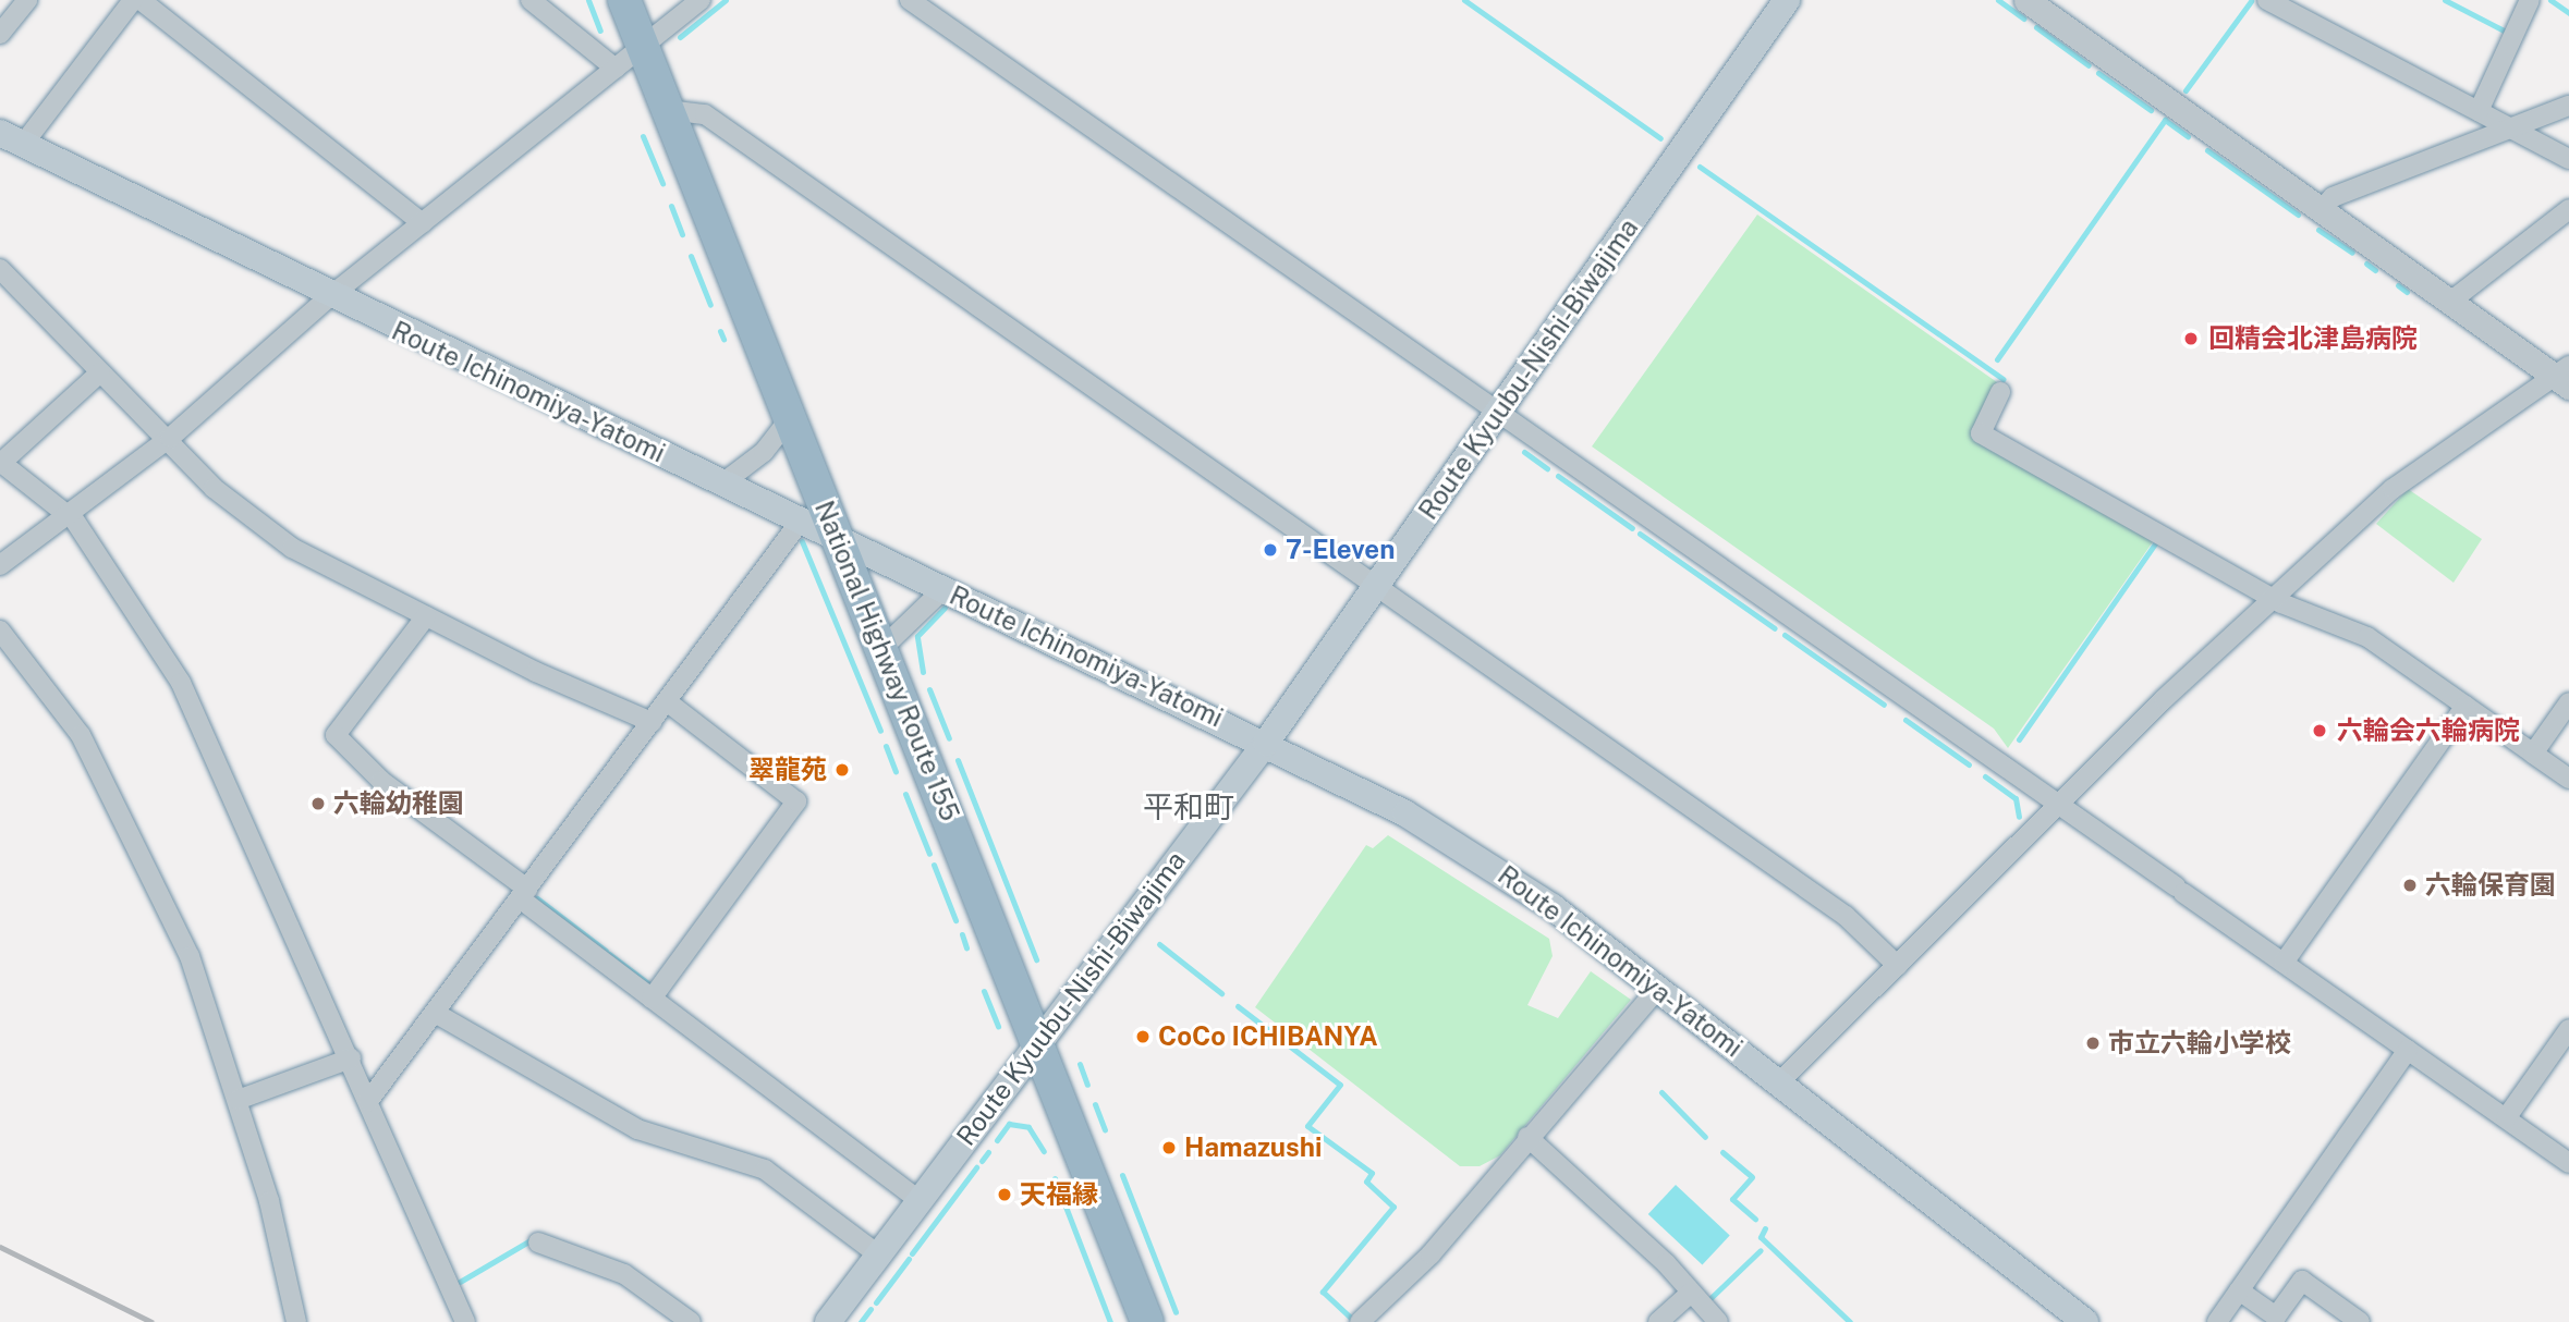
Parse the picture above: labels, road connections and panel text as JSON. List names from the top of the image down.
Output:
{
  "streets": {
    "highway": ["National Highway Route 155"],
    "main road": ["Route Kyuubu-Nishi-Biwajima", "Route Ichinomiya-Yatomi"]
  },
  "crossings": [
    ["Route Kyuubu-Nishi-Biwajima", "Route Ichinomiya-Yatomi"],
    ["Route Kyuubu-Nishi-Biwajima", "National Highway Route 155"],
    ["Route Ichinomiya-Yatomi", "National Highway Route 155"]
  ],
  "districts": ["平和町"],
  "places": [
    "回精会北津島病院",
    "7-Eleven",
    "六輪会六輪病院",
    "翠龍苑",
    "六輪幼稚園",
    "六輪保育園",
    "CoCo ICHIBANYA",
    "市立六輪小学校",
    "Hamazushi",
    "天福縁"
  ]
}
